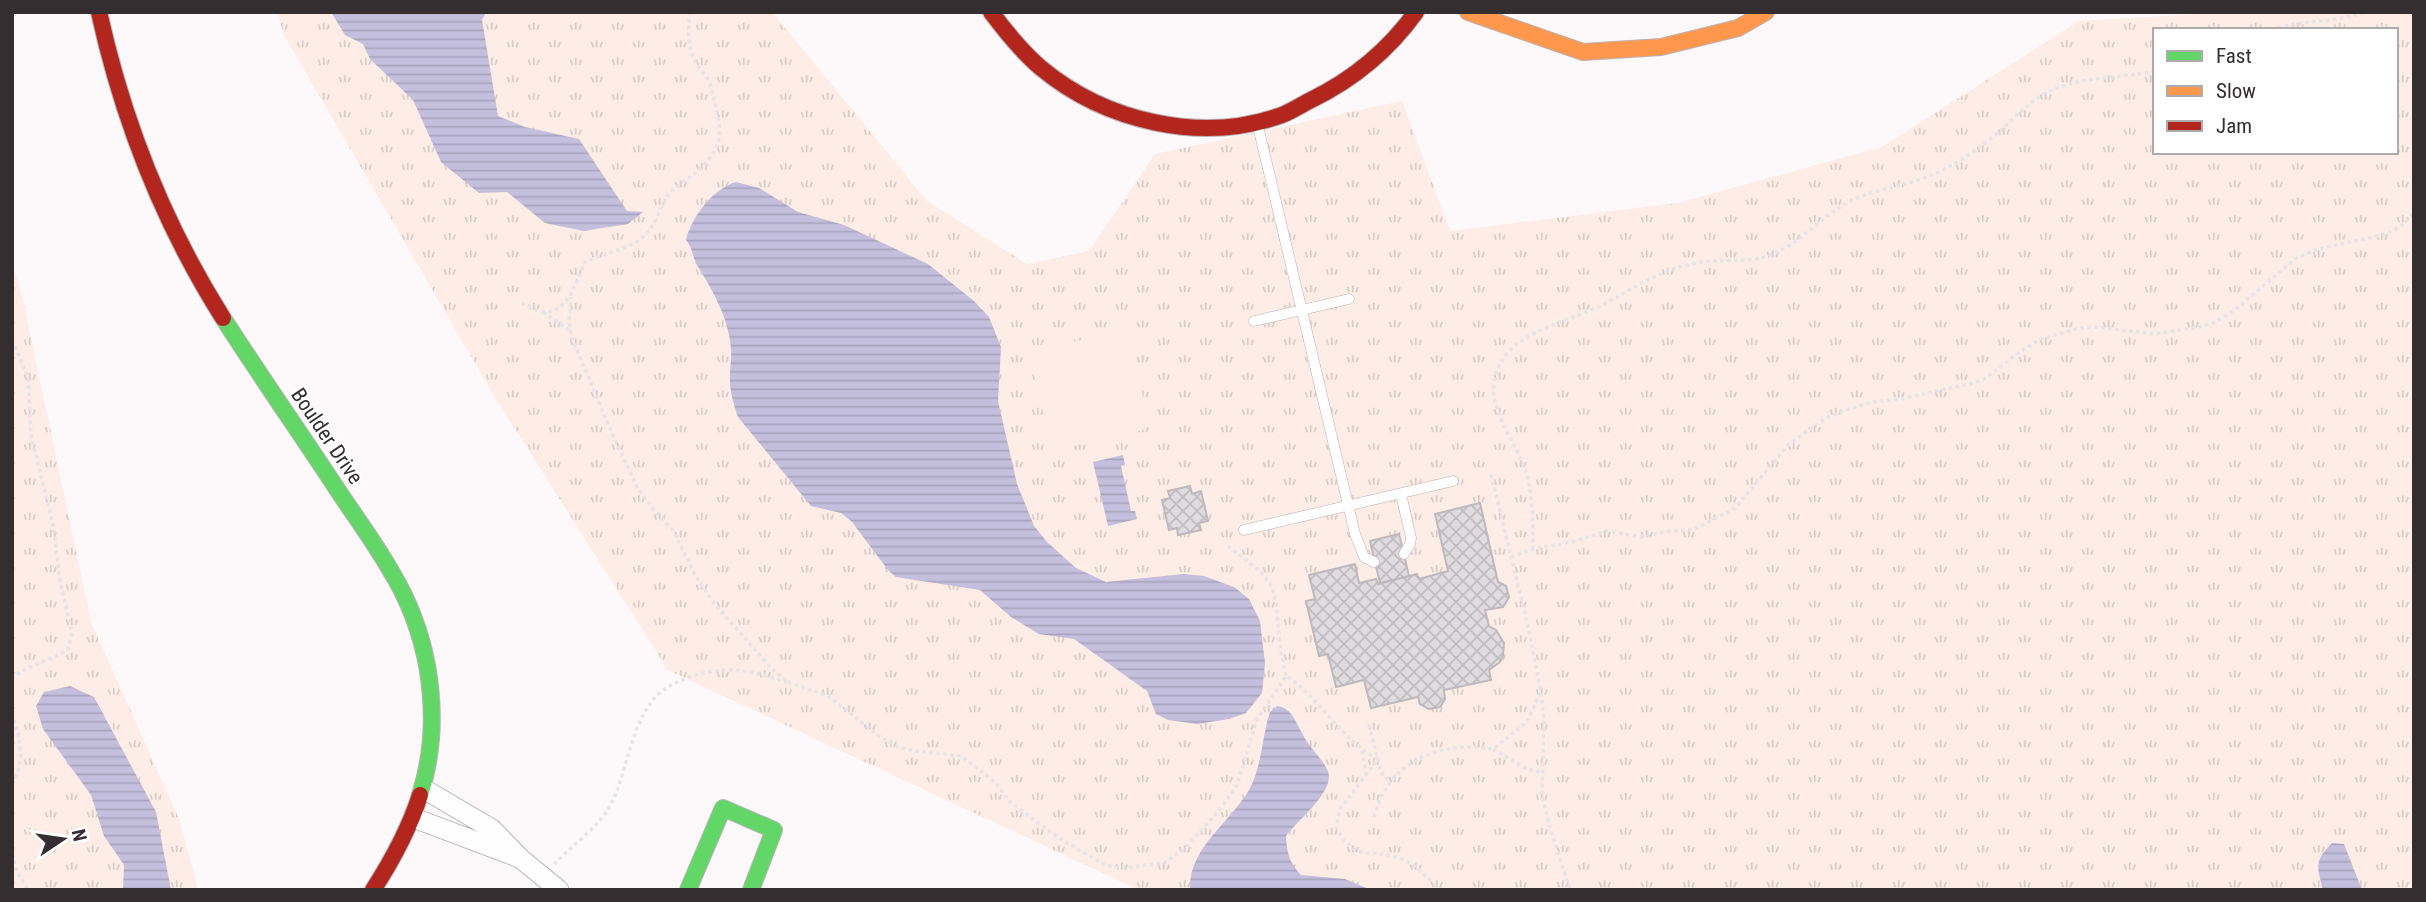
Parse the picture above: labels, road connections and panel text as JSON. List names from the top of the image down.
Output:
{
  "streets": {
    "street": ["Boulder Drive"]
  },
  "legend": ["Fast", "Slow", "Jam"],
  "north": "right"
}
